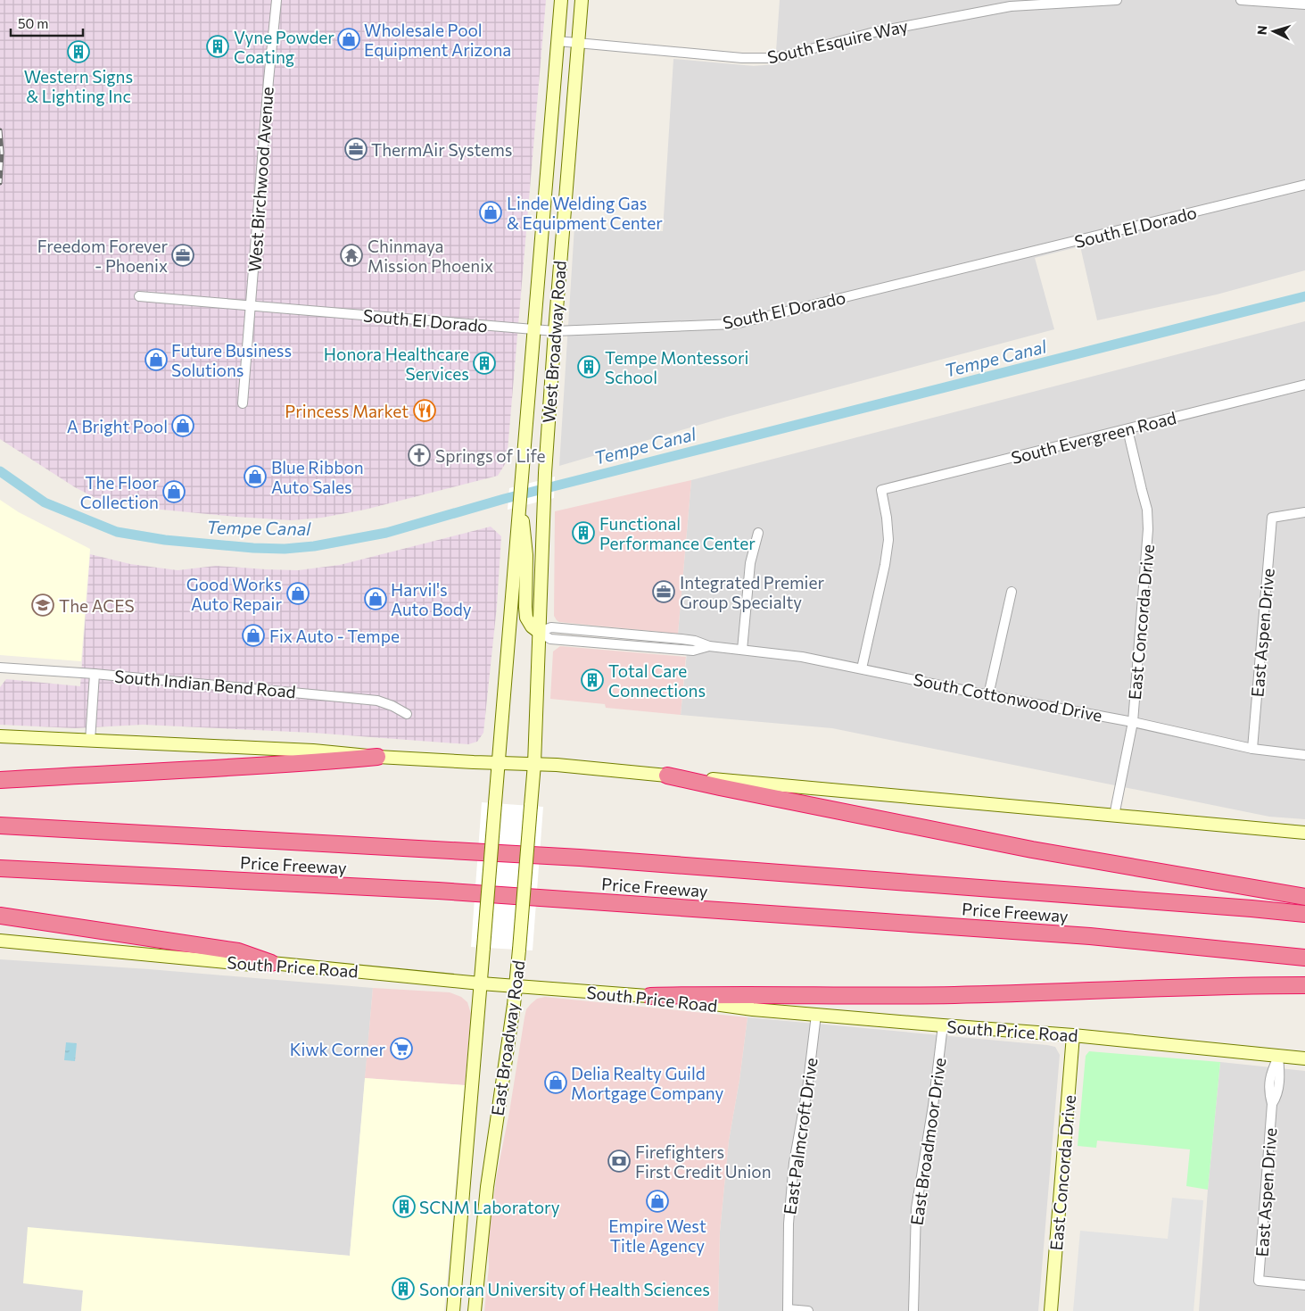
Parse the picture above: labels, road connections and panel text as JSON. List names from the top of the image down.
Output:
{
  "streets": {
    "highway": ["Price Freeway"],
    "main road": [
      "West Broadway Road",
      "East Concorda Drive",
      "South Price Road",
      "East Broadway Road"
    ],
    "street": [
      "South Esquire Way",
      "West Birchwood Avenue",
      "South El Dorado",
      "South Evergreen Road",
      "East Aspen Drive",
      "South Indian Bend Road",
      "South Cottonwood Drive",
      "East Palmcroft Drive",
      "East Broadmoor Drive"
    ]
  },
  "crossings": [
    ["South Esquire Way", "West Broadway Road"],
    ["West Birchwood Avenue", "South El Dorado"],
    ["South El Dorado", "West Broadway Road"],
    ["West Broadway Road", "South Cottonwood Drive"],
    ["West Broadway Road", "East Broadway Road"],
    ["South Evergreen Road", "East Concorda Drive"],
    ["South Evergreen Road", "South Cottonwood Drive"],
    ["East Concorda Drive", "South Cottonwood Drive"],
    ["East Concorda Drive", "South Price Road"],
    ["East Aspen Drive", "South Cottonwood Drive"],
    ["East Aspen Drive", "South Price Road"],
    ["South Price Road", "East Broadway Road"],
    ["South Price Road", "East Palmcroft Drive"],
    ["South Price Road", "East Broadmoor Drive"]
  ],
  "water": ["Tempe Canal"],
  "places": {
    "shop": [
      "Wholesale Pool Equipment Arizona",
      "Linde Welding Gas & Equipment Center",
      "Future Business Solutions",
      "A Bright Pool",
      "Blue Ribbon Auto Sales",
      "The Floor Collection",
      "Good Works Auto Repair",
      "Harvil's Auto Body",
      "Fix Auto - Tempe",
      "Delia Realty Guild Mortgage Company",
      "Empire West Title Agency"
    ],
    "building": [
      "Vyne Powder Coating",
      "Western Signs & Lighting Inc",
      "Honora Healthcare Services",
      "Tempe Montessori School",
      "Functional Performance Center",
      "Total Care Connections",
      "SCNM Laboratory",
      "Sonoran University of Health Sciences"
    ],
    "office": ["ThermAir Systems", "Freedom Forever - Phoenix", "Integrated Premier Group Specialty"],
    "temple": ["Chinmaya Mission Phoenix"],
    "restaurant": ["Princess Market"],
    "church": ["Springs of Life"],
    "school or university": ["The ACES"],
    "supermarket": ["Kiwk Corner"],
    "bank": ["Firefighters First Credit Union"]
  },
  "scale_bar": "50 m",
  "north": "left"
}
